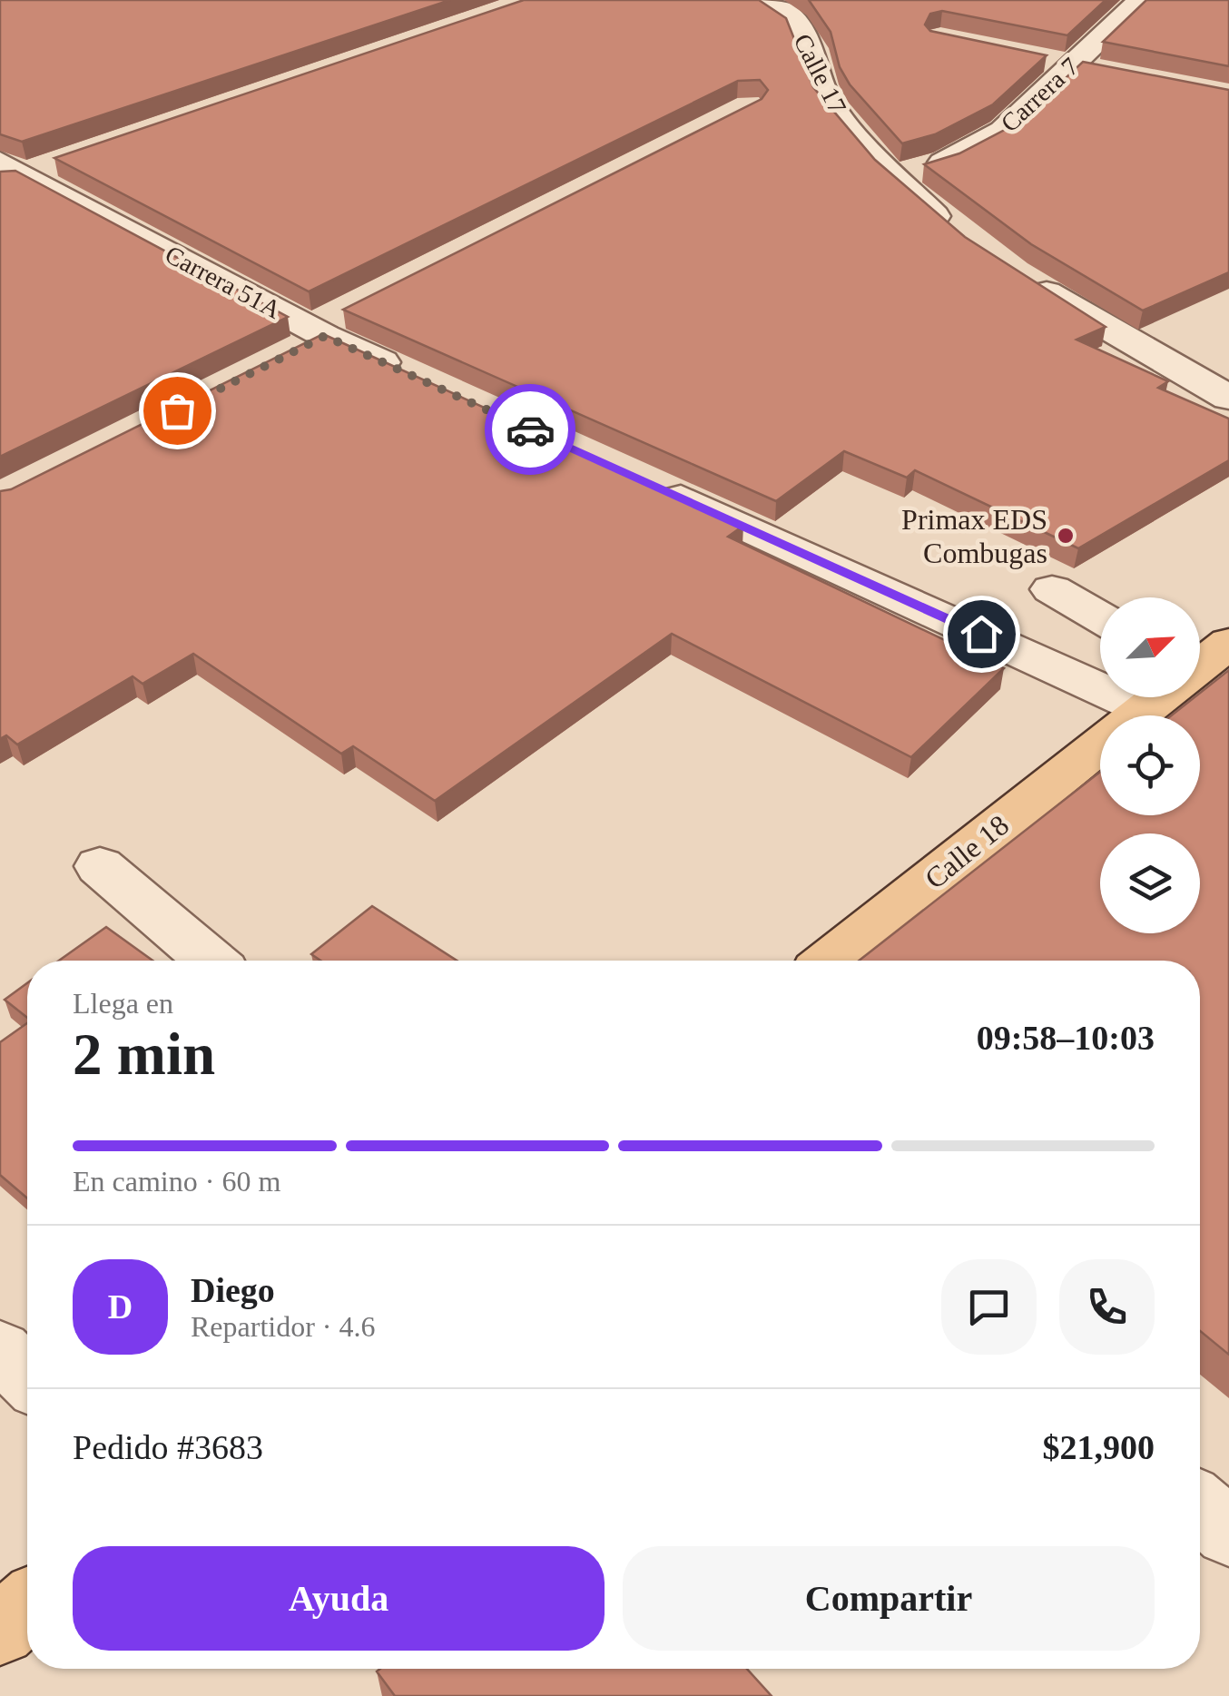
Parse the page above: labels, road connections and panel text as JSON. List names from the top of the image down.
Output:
{
  "streets": {
    "main road": ["Calle 18"],
    "street": ["Calle 17", "Carrera 7", "Carrera 51A"]
  },
  "crossings": [
    ["Calle 17", "Carrera 7"]
  ],
  "places": ["Primax EDS Combugas"],
  "north": "top right",
  "page": {
    "heading": ["2 min", "Llega en", "09:58–10:03"],
    "panel": [
      "Diego",
      "Repartidor · 4.6",
      "Pedido #3683",
      "$21,900"
    ],
    "bar": "En camino · 60 m",
    "round": "D",
    "buttons": ["Ayuda", "Compartir"]
  }
}
